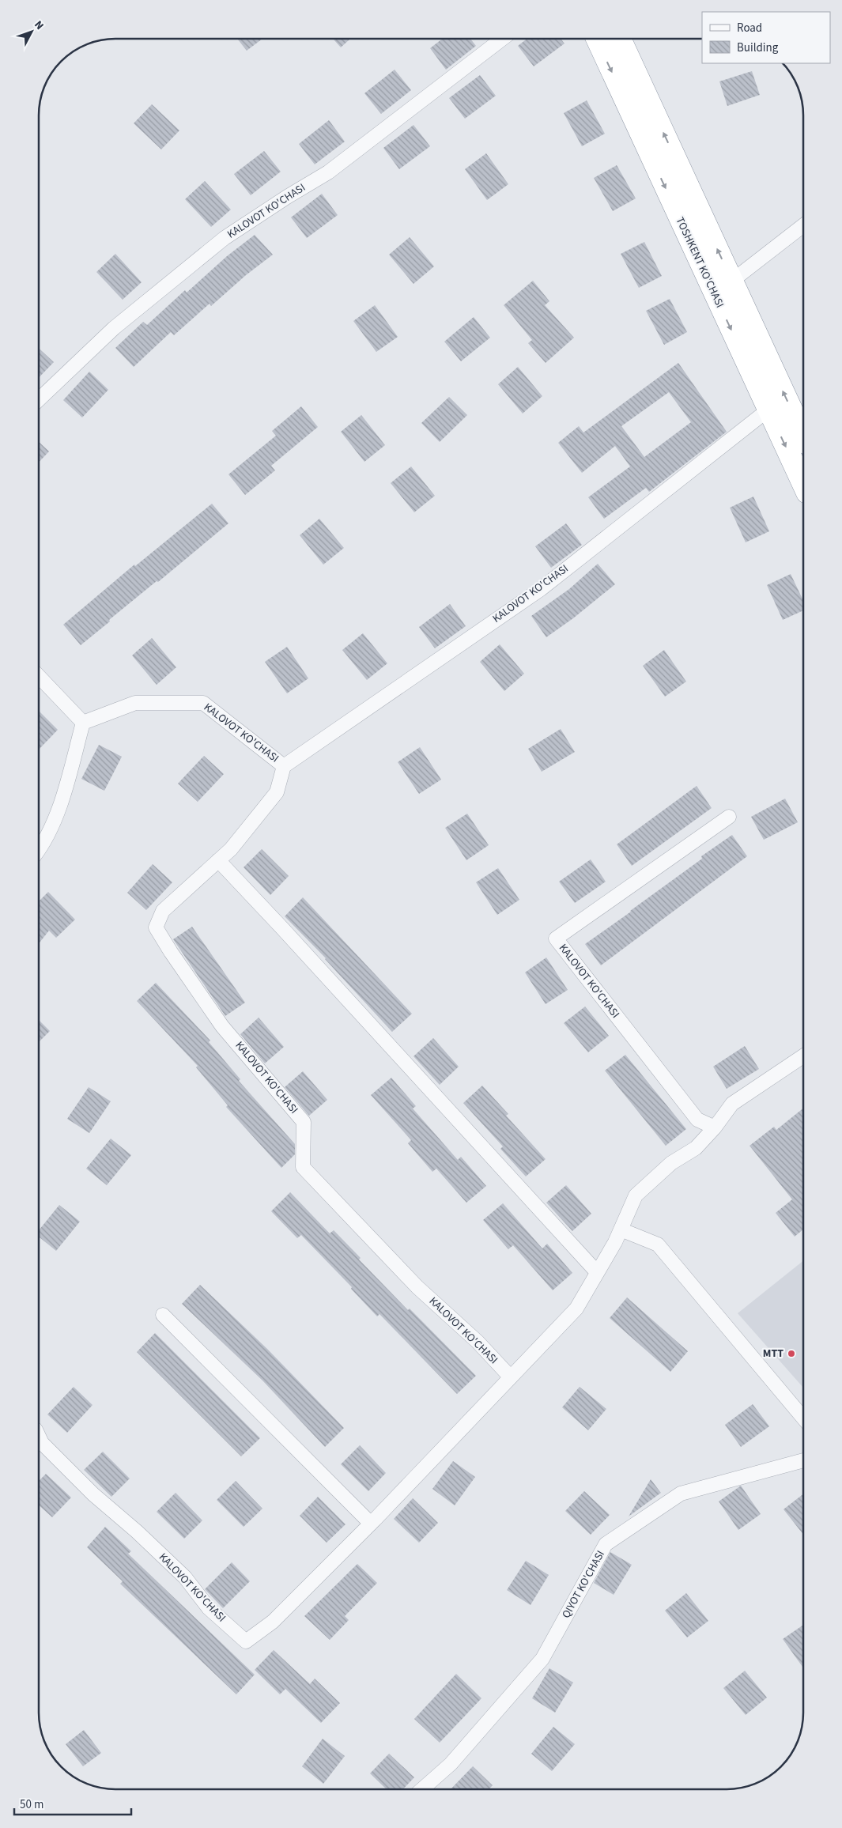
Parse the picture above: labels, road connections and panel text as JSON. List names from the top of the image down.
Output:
{
  "streets": {
    "highway": ["TOSHKENT KO'CHASI"],
    "street": ["KALOVOT KO'CHASI", "QIYOT KO'CHASI"]
  },
  "crossings": [
    ["KALOVOT KO'CHASI", "TOSHKENT KO'CHASI"]
  ],
  "places": ["MTT"],
  "legend": ["Road", "Building"],
  "scale_bar": "50 m",
  "north": "top right"
}
